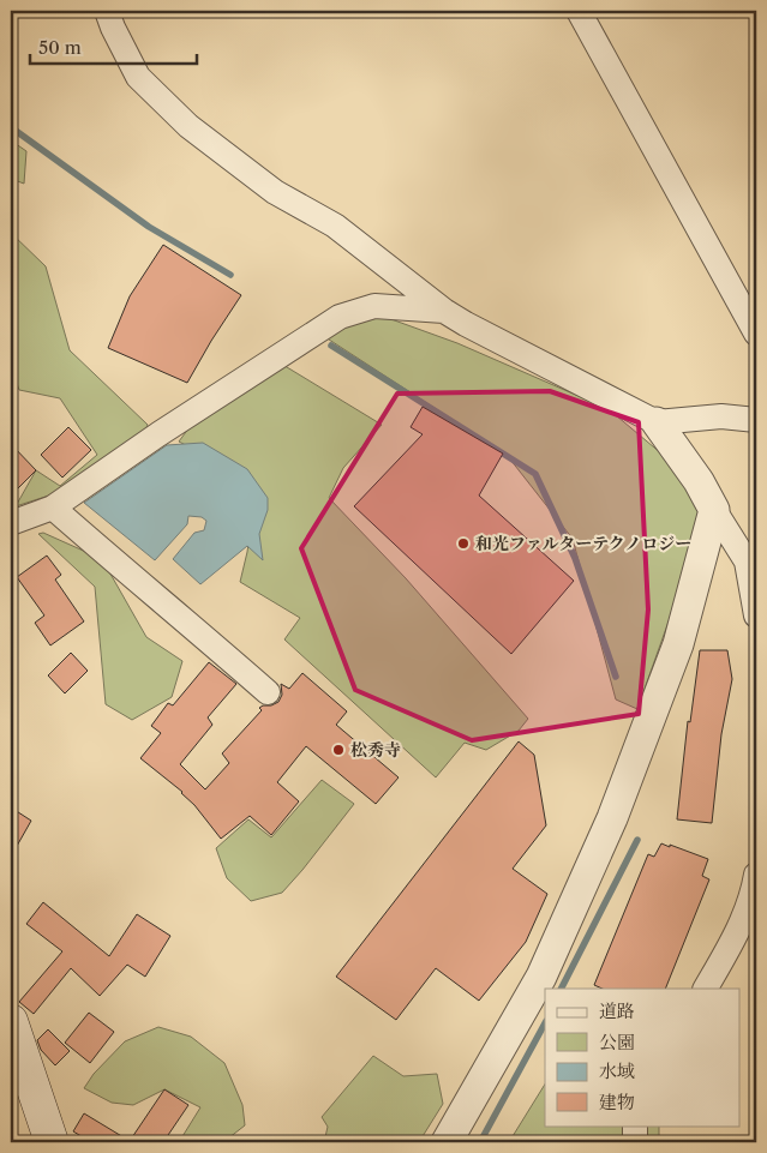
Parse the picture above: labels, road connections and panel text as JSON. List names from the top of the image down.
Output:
{
  "places": ["和光ファルターテクノロジー", "松秀寺"],
  "legend": [
    "道路",
    "公園",
    "水域",
    "建物"
  ],
  "scale_bar": "50 m"
}
